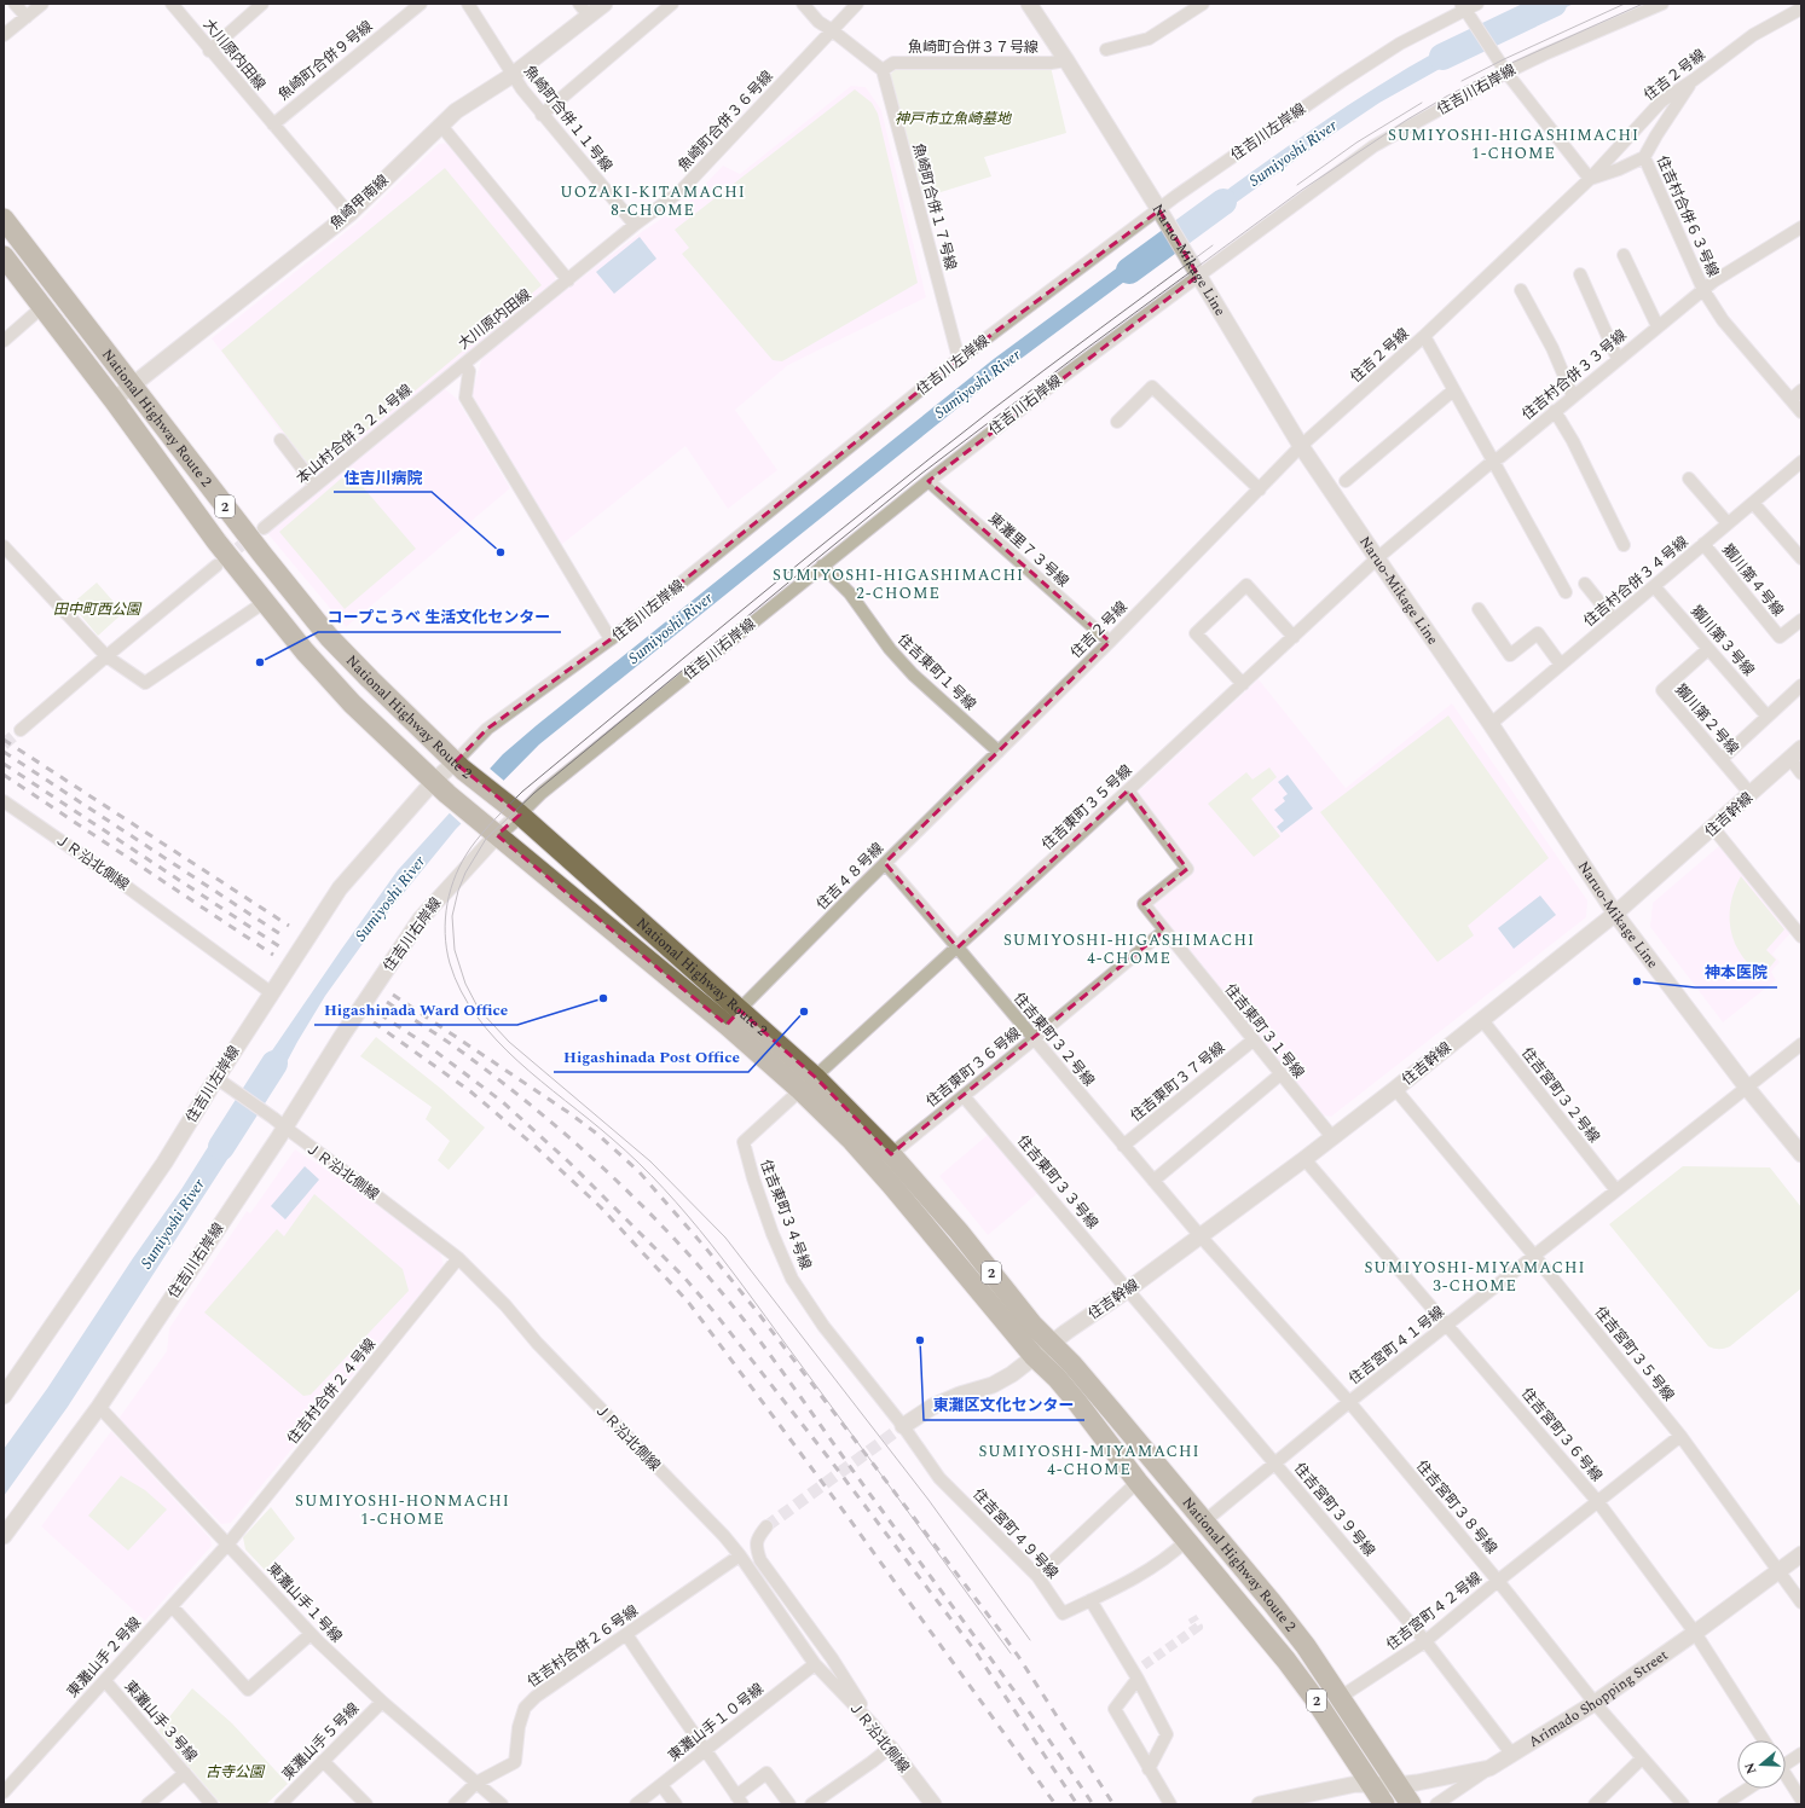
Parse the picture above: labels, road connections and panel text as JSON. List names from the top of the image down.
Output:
{
  "streets": {
    "highway": ["National Highway Route 2", "2"],
    "street": [
      "魚崎町合併３７号線",
      "大川原内田線",
      "魚崎町合併９号線",
      "住吉２号線",
      "住吉川右岸線",
      "魚崎町合併１１号線",
      "魚崎町合併３６号線",
      "住吉川左岸線",
      "魚崎甲南線",
      "魚崎町合併１７号線",
      "住吉村合併６３号線",
      "Naruo-Mikage Line",
      "住吉村合併３３号線",
      "本山村合併３２４号線",
      "東灘里７３号線",
      "獺川第４号線",
      "住吉村合併３４号線",
      "獺川第３号線",
      "住吉東町１号線",
      "獺川第２号線",
      "住吉東町３５号線",
      "住吉幹線",
      "ＪＲ沿北側線",
      "住吉４８号線",
      "住吉東町３１号線",
      "住吉東町３２号線",
      "住吉東町３６号線",
      "住吉東町３７号線",
      "住吉宮町３２号線",
      "住吉東町３３号線",
      "住吉東町３４号線",
      "住吉宮町４１号線",
      "住吉宮町３５号線",
      "住吉村合併２４号線",
      "住吉宮町３６号線",
      "住吉宮町３８号線",
      "住吉宮町３９号線",
      "住吉宮町４９号線",
      "東灘山手１号線",
      "住吉宮町４２号線",
      "住吉村合併２６号線",
      "東灘山手２号線",
      "Arimado Shopping Street",
      "東灘山手３号線",
      "東灘山手１０号線",
      "東灘山手５号線"
    ]
  },
  "crossings": [
    ["魚崎町合併３７号線", "魚崎町合併１７号線"],
    ["魚崎町合併３７号線", "Naruo-Mikage Line"],
    ["大川原内田線", "魚崎町合併９号線"],
    ["大川原内田線", "魚崎町合併３６号線"],
    ["大川原内田線", "住吉川左岸線"],
    ["大川原内田線", "魚崎甲南線"],
    ["大川原内田線", "本山村合併３２４号線"],
    ["住吉２号線", "Naruo-Mikage Line"],
    ["住吉２号線", "東灘里７３号線"],
    ["住吉２号線", "住吉東町１号線"],
    ["住吉２号線", "住吉４８号線"],
    ["住吉川右岸線", "Naruo-Mikage Line"],
    ["住吉川右岸線", "National Highway Route 2"],
    ["住吉川右岸線", "東灘里７３号線"],
    ["住吉川右岸線", "住吉東町１号線"],
    ["住吉川右岸線", "ＪＲ沿北側線"],
    ["住吉川右岸線", "東灘山手１号線"],
    ["魚崎町合併１１号線", "魚崎町合併３６号線"],
    ["魚崎町合併１１号線", "魚崎甲南線"],
    ["住吉川左岸線", "魚崎町合併１７号線"],
    ["住吉川左岸線", "Naruo-Mikage Line"],
    ["住吉川左岸線", "National Highway Route 2"],
    ["住吉川左岸線", "ＪＲ沿北側線"],
    ["魚崎甲南線", "National Highway Route 2"],
    ["住吉村合併６３号線", "住吉村合併３３号線"],
    ["Naruo-Mikage Line", "住吉村合併３３号線"],
    ["Naruo-Mikage Line", "住吉村合併３４号線"],
    ["Naruo-Mikage Line", "住吉東町３５号線"],
    ["Naruo-Mikage Line", "住吉幹線"],
    ["Naruo-Mikage Line", "住吉宮町４１号線"],
    ["住吉村合併３３号線", "住吉東町３５号線"],
    ["National Highway Route 2", "住吉東町３５号線"],
    ["National Highway Route 2", "住吉幹線"],
    ["National Highway Route 2", "住吉４８号線"],
    ["National Highway Route 2", "住吉東町３６号線"],
    ["National Highway Route 2", "住吉東町３４号線"],
    ["National Highway Route 2", "住吉宮町４１号線"],
    ["National Highway Route 2", "住吉宮町４２号線"],
    ["National Highway Route 2", "Arimado Shopping Street"],
    ["獺川第４号線", "住吉村合併３４号線"],
    ["住吉村合併３４号線", "獺川第３号線"],
    ["獺川第３号線", "獺川第２号線"],
    ["住吉東町１号線", "住吉４８号線"],
    ["獺川第２号線", "住吉幹線"],
    ["住吉東町３５号線", "住吉東町３１号線"],
    ["住吉東町３５号線", "住吉東町３２号線"],
    ["住吉幹線", "住吉東町３１号線"],
    ["住吉幹線", "住吉東町３２号線"],
    ["住吉幹線", "住吉宮町３２号線"],
    ["住吉幹線", "住吉東町３３号線"],
    ["住吉幹線", "住吉東町３４号線"],
    ["住吉幹線", "住吉宮町３５号線"],
    ["住吉幹線", "住吉宮町３６号線"],
    ["住吉幹線", "住吉宮町３８号線"],
    ["住吉幹線", "住吉宮町３９号線"],
    ["住吉幹線", "住吉宮町４９号線"],
    ["ＪＲ沿北側線", "住吉村合併２４号線"],
    ["ＪＲ沿北側線", "住吉村合併２６号線"],
    ["ＪＲ沿北側線", "東灘山手１０号線"],
    ["住吉４８号線", "住吉東町３２号線"],
    ["住吉東町３１号線", "住吉東町３６号線"],
    ["住吉東町３１号線", "住吉東町３７号線"],
    ["住吉東町３２号線", "住吉東町３６号線"],
    ["住吉東町３２号線", "住吉東町３７号線"],
    ["住吉東町３２号線", "住吉宮町３８号線"],
    ["住吉東町３６号線", "住吉東町３３号線"],
    ["住吉宮町３２号線", "住吉宮町４１号線"],
    ["住吉東町３３号線", "住吉宮町３９号線"],
    ["住吉東町３４号線", "住吉宮町４９号線"],
    ["住吉宮町４１号線", "住吉宮町３５号線"],
    ["住吉宮町４１号線", "住吉宮町３６号線"],
    ["住吉宮町４１号線", "住吉宮町３８号線"],
    ["住吉宮町４１号線", "住吉宮町３９号線"],
    ["住吉宮町３５号線", "住吉宮町４２号線"],
    ["住吉宮町３５号線", "Arimado Shopping Street"],
    ["住吉村合併２４号線", "東灘山手１号線"],
    ["住吉村合併２４号線", "東灘山手２号線"],
    ["住吉宮町３６号線", "住吉宮町４２号線"],
    ["住吉宮町３６号線", "Arimado Shopping Street"],
    ["住吉宮町３８号線", "住吉宮町４２号線"],
    ["住吉宮町３８号線", "Arimado Shopping Street"],
    ["住吉宮町３９号線", "住吉宮町４２号線"],
    ["住吉宮町３９号線", "Arimado Shopping Street"],
    ["東灘山手１号線", "住吉村合併２６号線"],
    ["東灘山手１号線", "東灘山手２号線"],
    ["東灘山手１号線", "東灘山手５号線"],
    ["東灘山手２号線", "東灘山手３号線"]
  ],
  "districts": [
    "SUMIYOSHI-HIGASHIMACHI 1-CHOME",
    "UOZAKI-KITAMACHI 8-CHOME",
    "SUMIYOSHI-HIGASHIMACHI 2-CHOME",
    "SUMIYOSHI-HIGASHIMACHI 4-CHOME",
    "SUMIYOSHI-MIYAMACHI 3-CHOME",
    "SUMIYOSHI-MIYAMACHI 4-CHOME",
    "SUMIYOSHI-HONMACHI 1-CHOME"
  ],
  "water": ["Sumiyoshi River"],
  "parks": ["神戸市立魚崎墓地", "田中町西公園", "古寺公園"],
  "places": [
    "住吉川病院",
    "コープこうべ 生活文化センター",
    "神本医院",
    "Higashinada Ward Office",
    "Higashinada Post Office",
    "東灘区文化センター"
  ],
  "north": "left"
}
